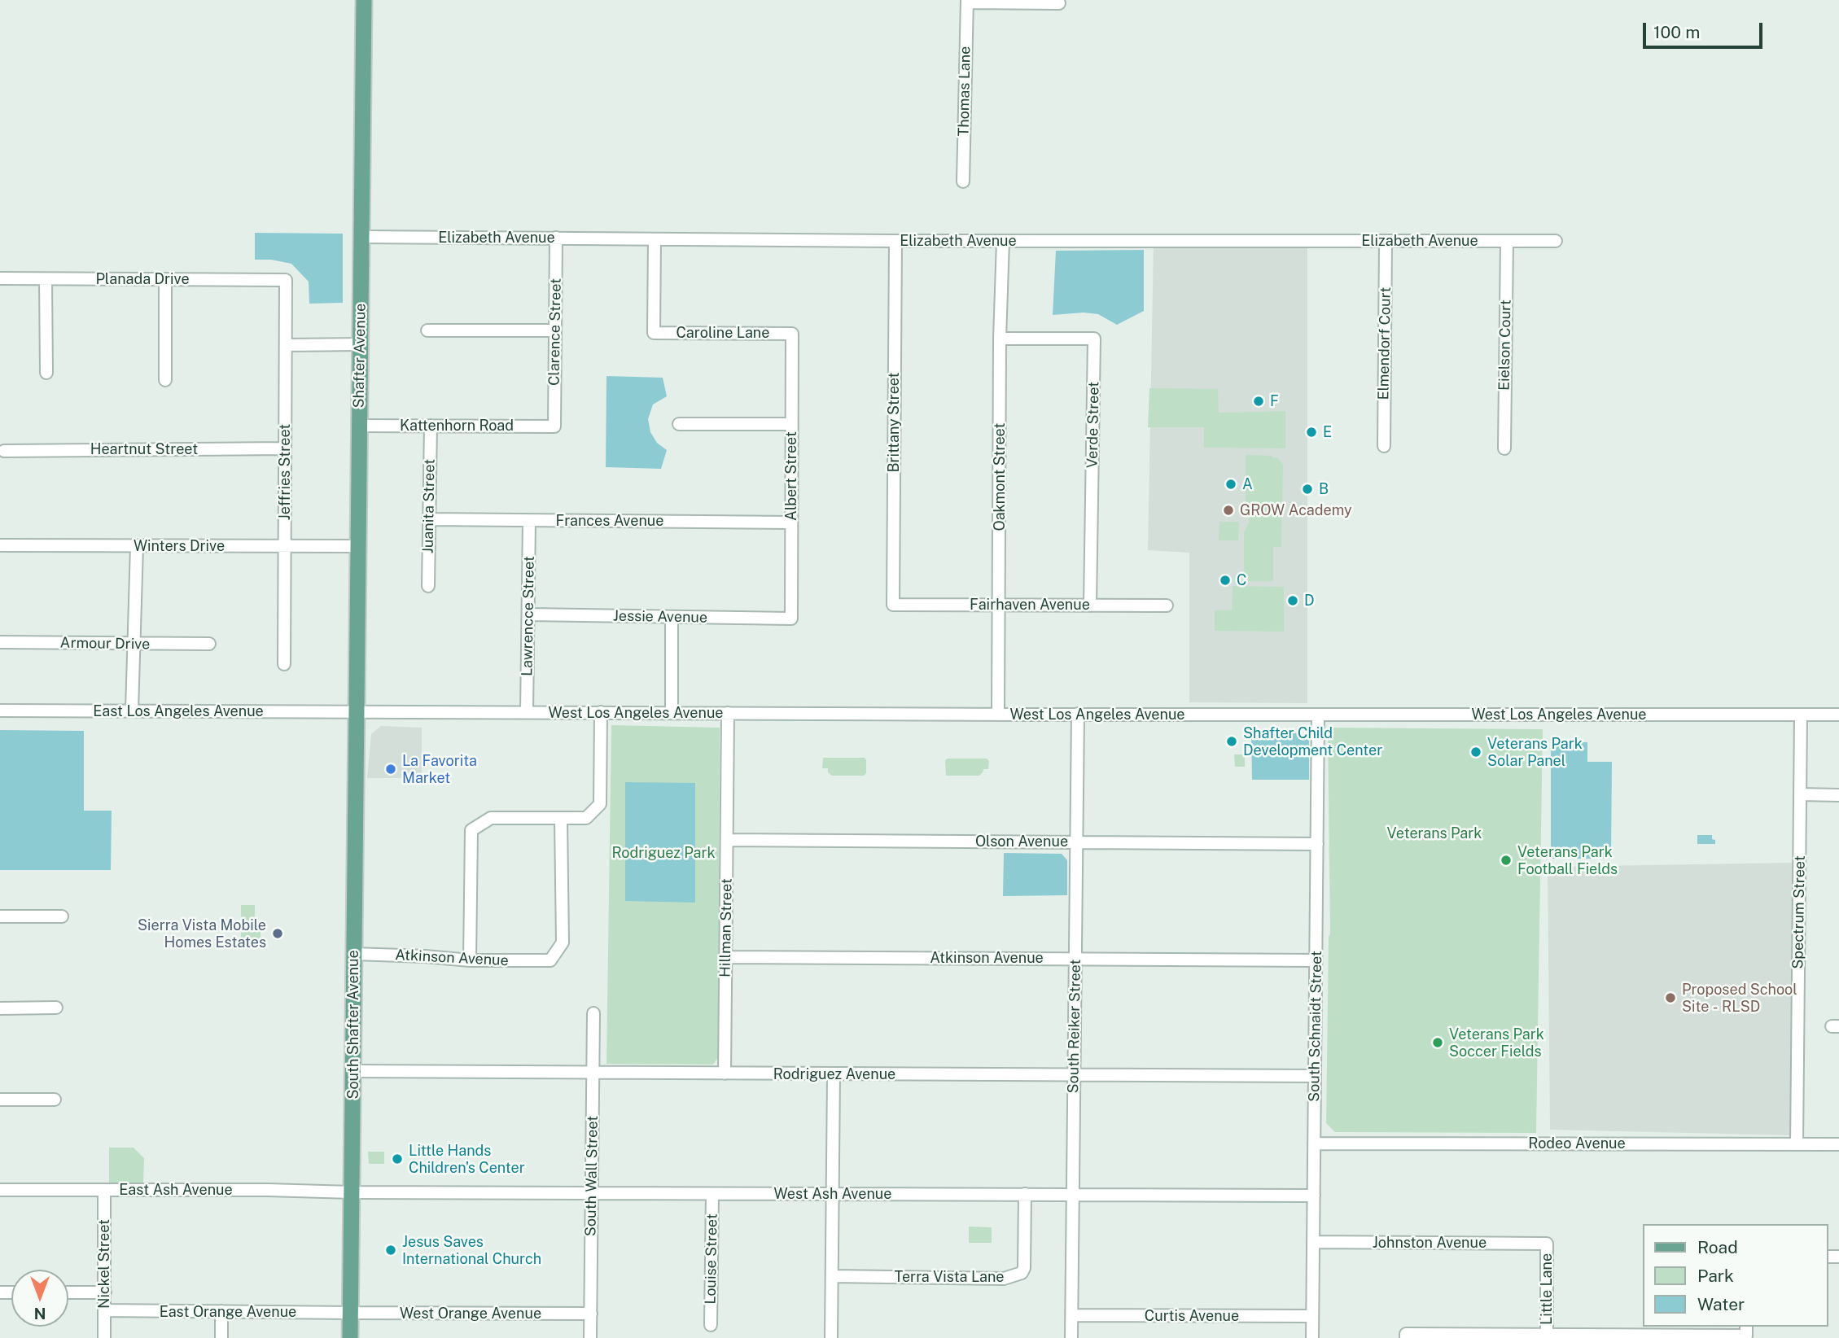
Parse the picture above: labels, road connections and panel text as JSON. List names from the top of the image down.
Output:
{
  "streets": {
    "main road": ["Shafter Avenue", "South Shafter Avenue"],
    "street": [
      "Thomas Lane",
      "Elizabeth Avenue",
      "Planada Drive",
      "Clarence Street",
      "Caroline Lane",
      "Elmendorf Court",
      "Eielson Court",
      "Brittany Street",
      "Verde Street",
      "Kattenhorn Road",
      "Heartnut Street",
      "Jeffries Street",
      "Albert Street",
      "Oakmont Street",
      "Juanita Street",
      "Frances Avenue",
      "Winters Drive",
      "Fairhaven Avenue",
      "Lawrencce Street",
      "Jessie Avenue",
      "Armour Drive",
      "East Los Angeles Avenue",
      "West Los Angeles Avenue",
      "Olson Avenue",
      "Spectrum Street",
      "Hillman Street",
      "Atkinson Avenue",
      "South Reiker Street",
      "South Schnaidt Street",
      "Rodriguez Avenue",
      "Rodeo Avenue",
      "South Wall Street",
      "East Ash Avenue",
      "West Ash Avenue",
      "Johnston Avenue",
      "Louise Street",
      "Nickel Street",
      "Terra Vista Lane",
      "Little Lane",
      "East Orange Avenue",
      "West Orange Avenue",
      "Curtis Avenue"
    ]
  },
  "crossings": [
    ["Elizabeth Avenue", "Clarence Street"],
    ["Elizabeth Avenue", "Caroline Lane"],
    ["Elizabeth Avenue", "Elmendorf Court"],
    ["Elizabeth Avenue", "Eielson Court"],
    ["Elizabeth Avenue", "Shafter Avenue"],
    ["Elizabeth Avenue", "Brittany Street"],
    ["Elizabeth Avenue", "Oakmont Street"],
    ["Planada Drive", "Jeffries Street"],
    ["Clarence Street", "Kattenhorn Road"],
    ["Caroline Lane", "Albert Street"],
    ["Shafter Avenue", "Kattenhorn Road"],
    ["Shafter Avenue", "Winters Drive"],
    ["Shafter Avenue", "East Los Angeles Avenue"],
    ["Shafter Avenue", "West Los Angeles Avenue"],
    ["Shafter Avenue", "South Shafter Avenue"],
    ["Brittany Street", "Fairhaven Avenue"],
    ["Verde Street", "Oakmont Street"],
    ["Verde Street", "Fairhaven Avenue"],
    ["Kattenhorn Road", "Juanita Street"],
    ["Heartnut Street", "Jeffries Street"],
    ["Jeffries Street", "Winters Drive"],
    ["Albert Street", "Frances Avenue"],
    ["Albert Street", "Jessie Avenue"],
    ["Oakmont Street", "Fairhaven Avenue"],
    ["Oakmont Street", "West Los Angeles Avenue"],
    ["Juanita Street", "Frances Avenue"],
    ["Frances Avenue", "Lawrencce Street"],
    ["Lawrencce Street", "Jessie Avenue"],
    ["Lawrencce Street", "West Los Angeles Avenue"],
    ["East Los Angeles Avenue", "West Los Angeles Avenue"],
    ["East Los Angeles Avenue", "South Shafter Avenue"],
    ["West Los Angeles Avenue", "Spectrum Street"],
    ["West Los Angeles Avenue", "Hillman Street"],
    ["West Los Angeles Avenue", "South Shafter Avenue"],
    ["West Los Angeles Avenue", "South Reiker Street"],
    ["West Los Angeles Avenue", "South Schnaidt Street"],
    ["Olson Avenue", "Hillman Street"],
    ["Olson Avenue", "South Reiker Street"],
    ["Olson Avenue", "South Schnaidt Street"],
    ["Spectrum Street", "Rodeo Avenue"],
    ["Hillman Street", "Atkinson Avenue"],
    ["Hillman Street", "Rodriguez Avenue"],
    ["Atkinson Avenue", "South Shafter Avenue"],
    ["Atkinson Avenue", "South Reiker Street"],
    ["Atkinson Avenue", "South Schnaidt Street"],
    ["South Shafter Avenue", "Rodriguez Avenue"],
    ["South Shafter Avenue", "East Ash Avenue"],
    ["South Shafter Avenue", "West Ash Avenue"],
    ["South Shafter Avenue", "East Orange Avenue"],
    ["South Shafter Avenue", "West Orange Avenue"],
    ["South Reiker Street", "Rodriguez Avenue"],
    ["South Reiker Street", "West Ash Avenue"],
    ["South Reiker Street", "Curtis Avenue"],
    ["South Schnaidt Street", "Rodriguez Avenue"],
    ["South Schnaidt Street", "Rodeo Avenue"],
    ["South Schnaidt Street", "West Ash Avenue"],
    ["South Schnaidt Street", "Johnston Avenue"],
    ["South Schnaidt Street", "Curtis Avenue"],
    ["Rodriguez Avenue", "South Wall Street"],
    ["South Wall Street", "West Ash Avenue"],
    ["South Wall Street", "West Orange Avenue"],
    ["East Ash Avenue", "West Ash Avenue"],
    ["East Ash Avenue", "Nickel Street"],
    ["West Ash Avenue", "Louise Street"],
    ["West Ash Avenue", "Terra Vista Lane"],
    ["Johnston Avenue", "Little Lane"],
    ["Nickel Street", "East Orange Avenue"],
    ["East Orange Avenue", "West Orange Avenue"]
  ],
  "parks": ["Veterans Park", "Rodriguez Park"],
  "places": [
    "F",
    "E",
    "A",
    "B",
    "GROW Academy",
    "C",
    "D",
    "Shafter Child Development Center",
    "Veterans Park Solar Panel",
    "La Favorita Market",
    "Veterans Park Football Fields",
    "Sierra Vista Mobile Homes Estates",
    "Proposed School Site - RLSD",
    "Veterans Park Soccer Fields",
    "Little Hands Children's Center",
    "Jesus Saves International Church"
  ],
  "legend": ["Road", "Park", "Water"],
  "scale_bar": "100 m",
  "north": "bottom"
}
